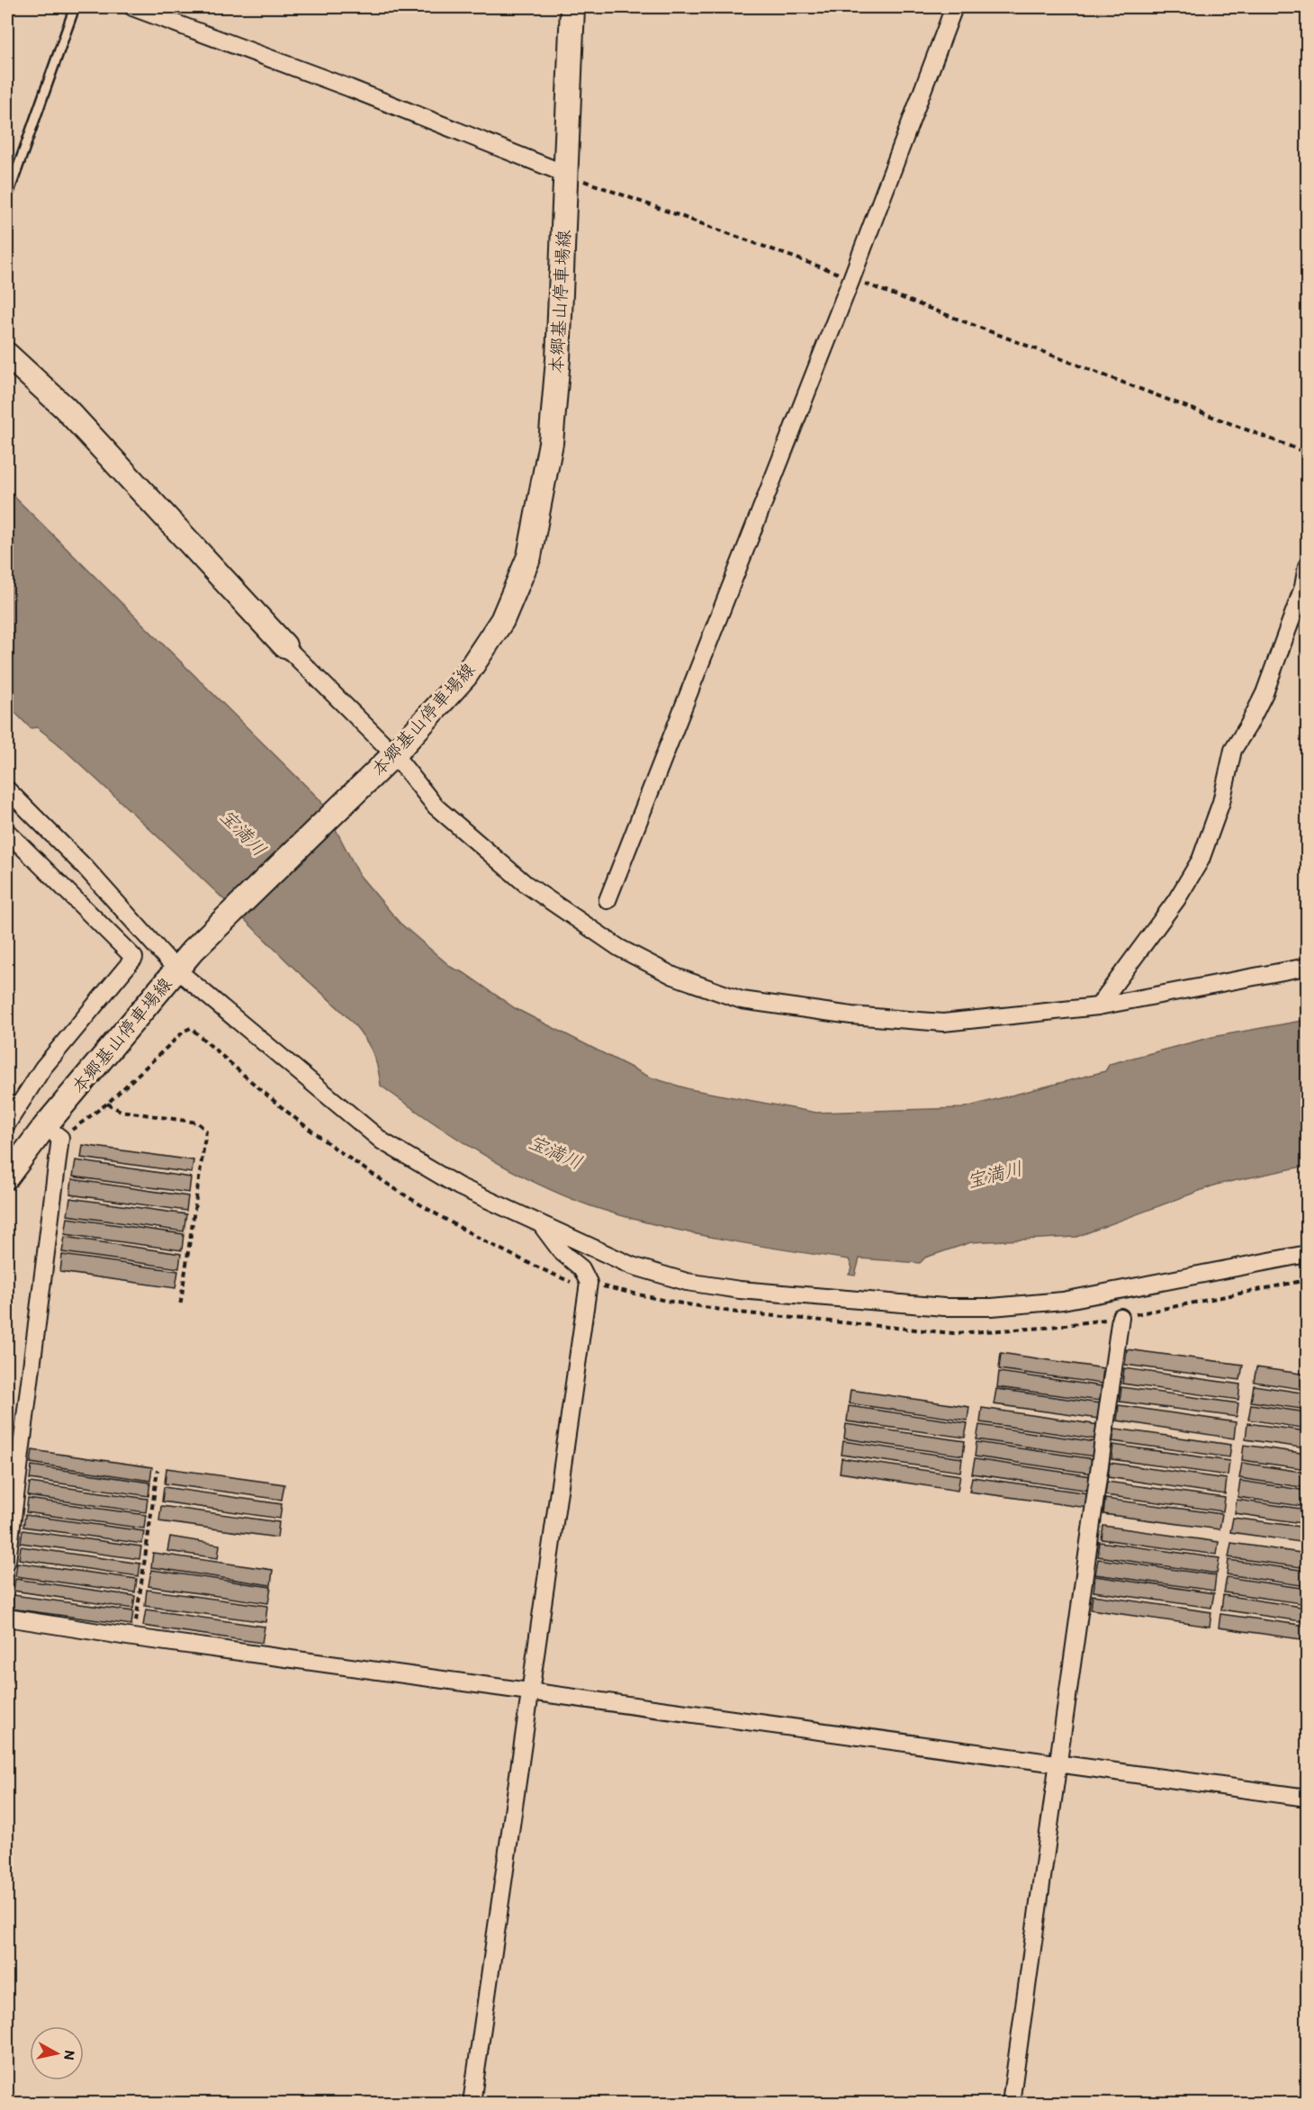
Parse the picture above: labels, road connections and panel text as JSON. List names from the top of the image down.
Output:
{
  "streets": {
    "main road": ["本郷基山停車場線"]
  },
  "water": ["宝満川"],
  "north": "right"
}
